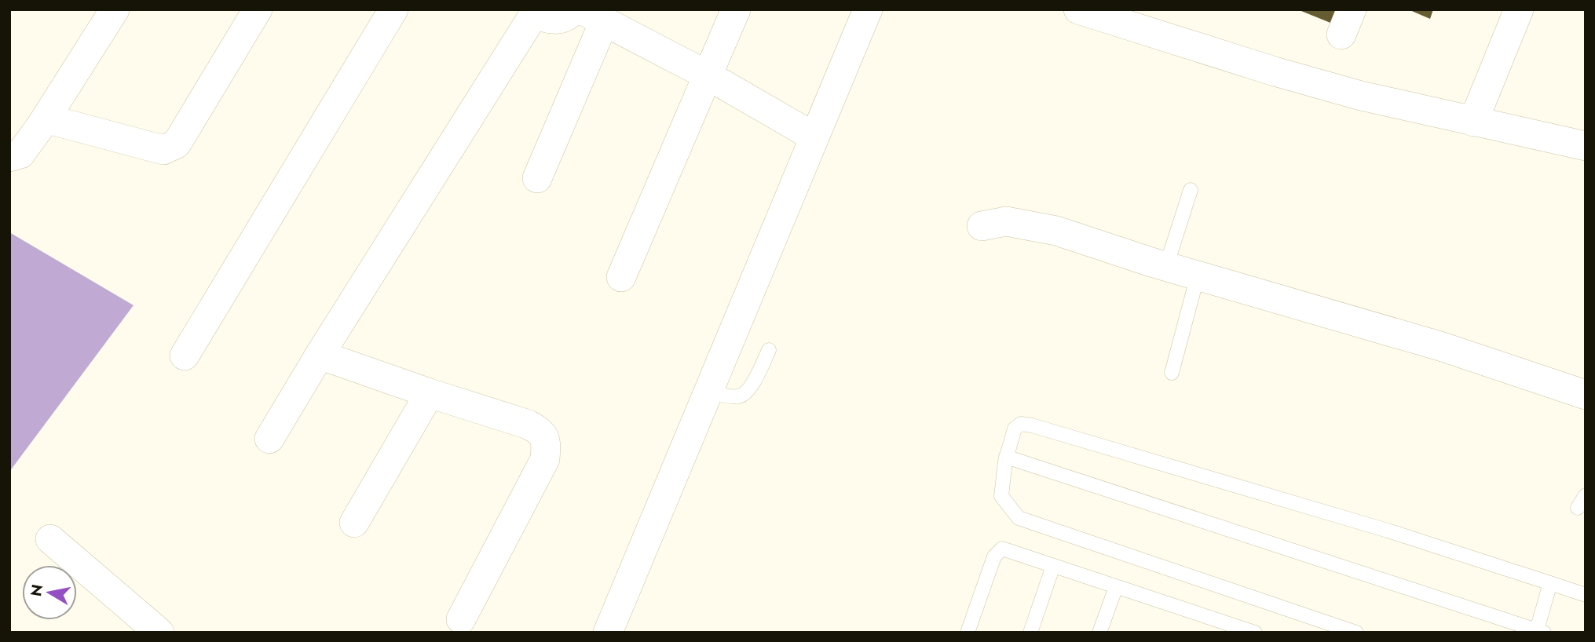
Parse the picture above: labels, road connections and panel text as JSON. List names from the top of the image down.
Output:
{
  "north": "left"
}
